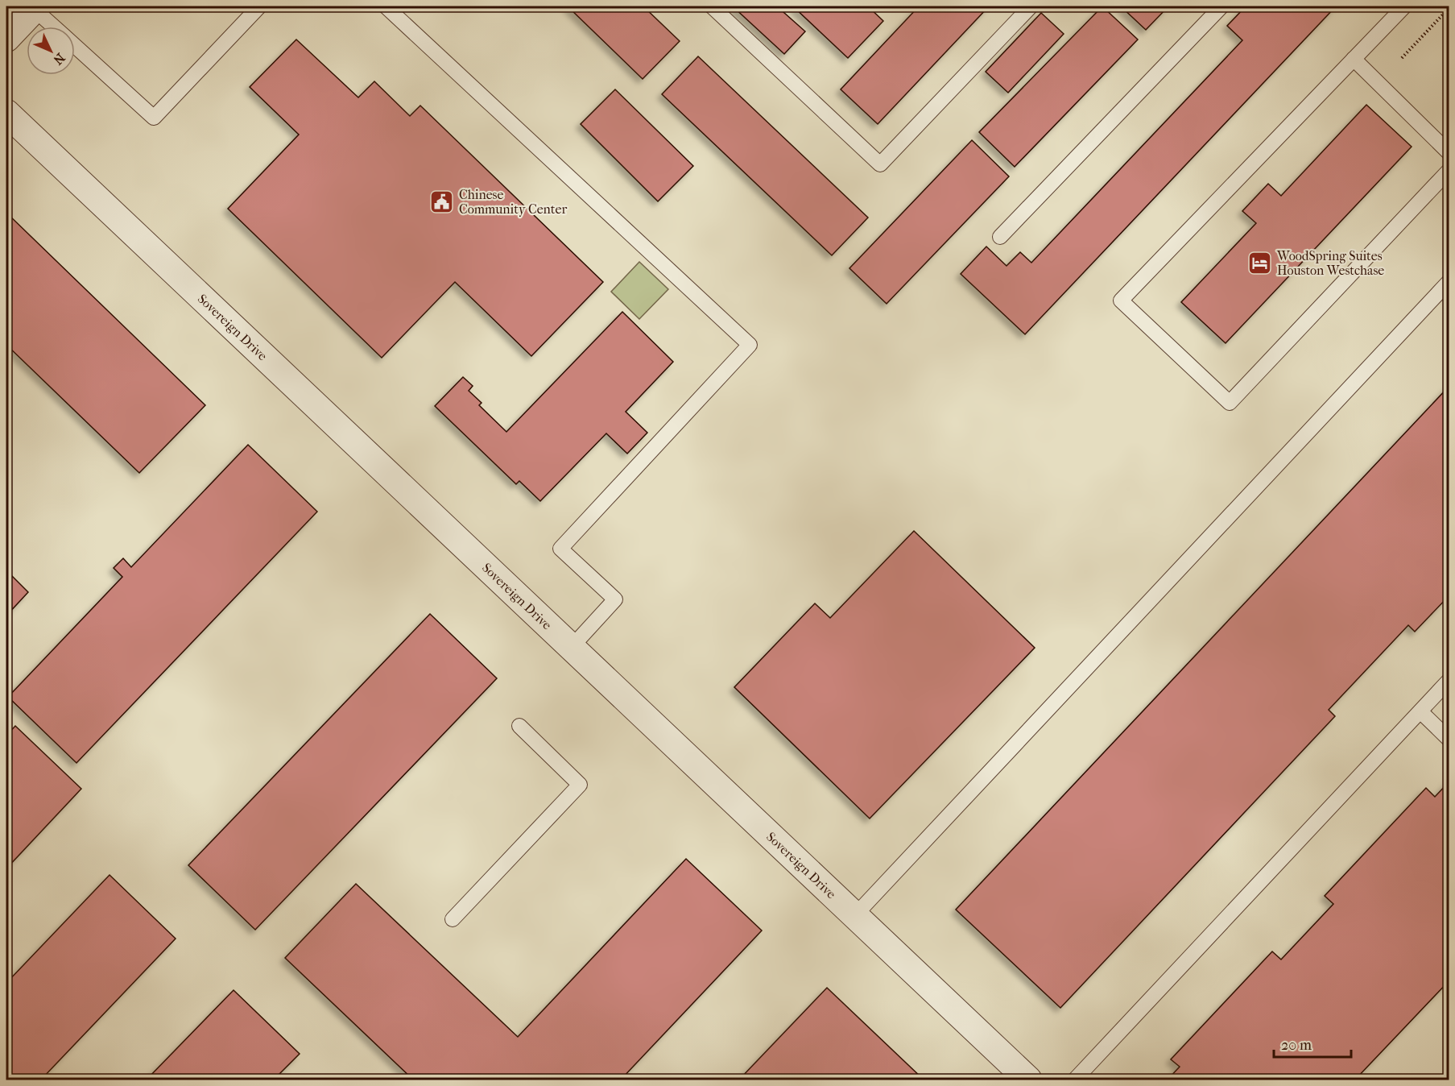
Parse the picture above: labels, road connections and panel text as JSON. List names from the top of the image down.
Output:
{
  "streets": {
    "street": ["Sovereign Drive"]
  },
  "places": {
    "public building": ["Chinese Community Center"],
    "hotel": ["WoodSpring Suites Houston Westchase"]
  },
  "scale_bar": "20 m",
  "north": "bottom right"
}
